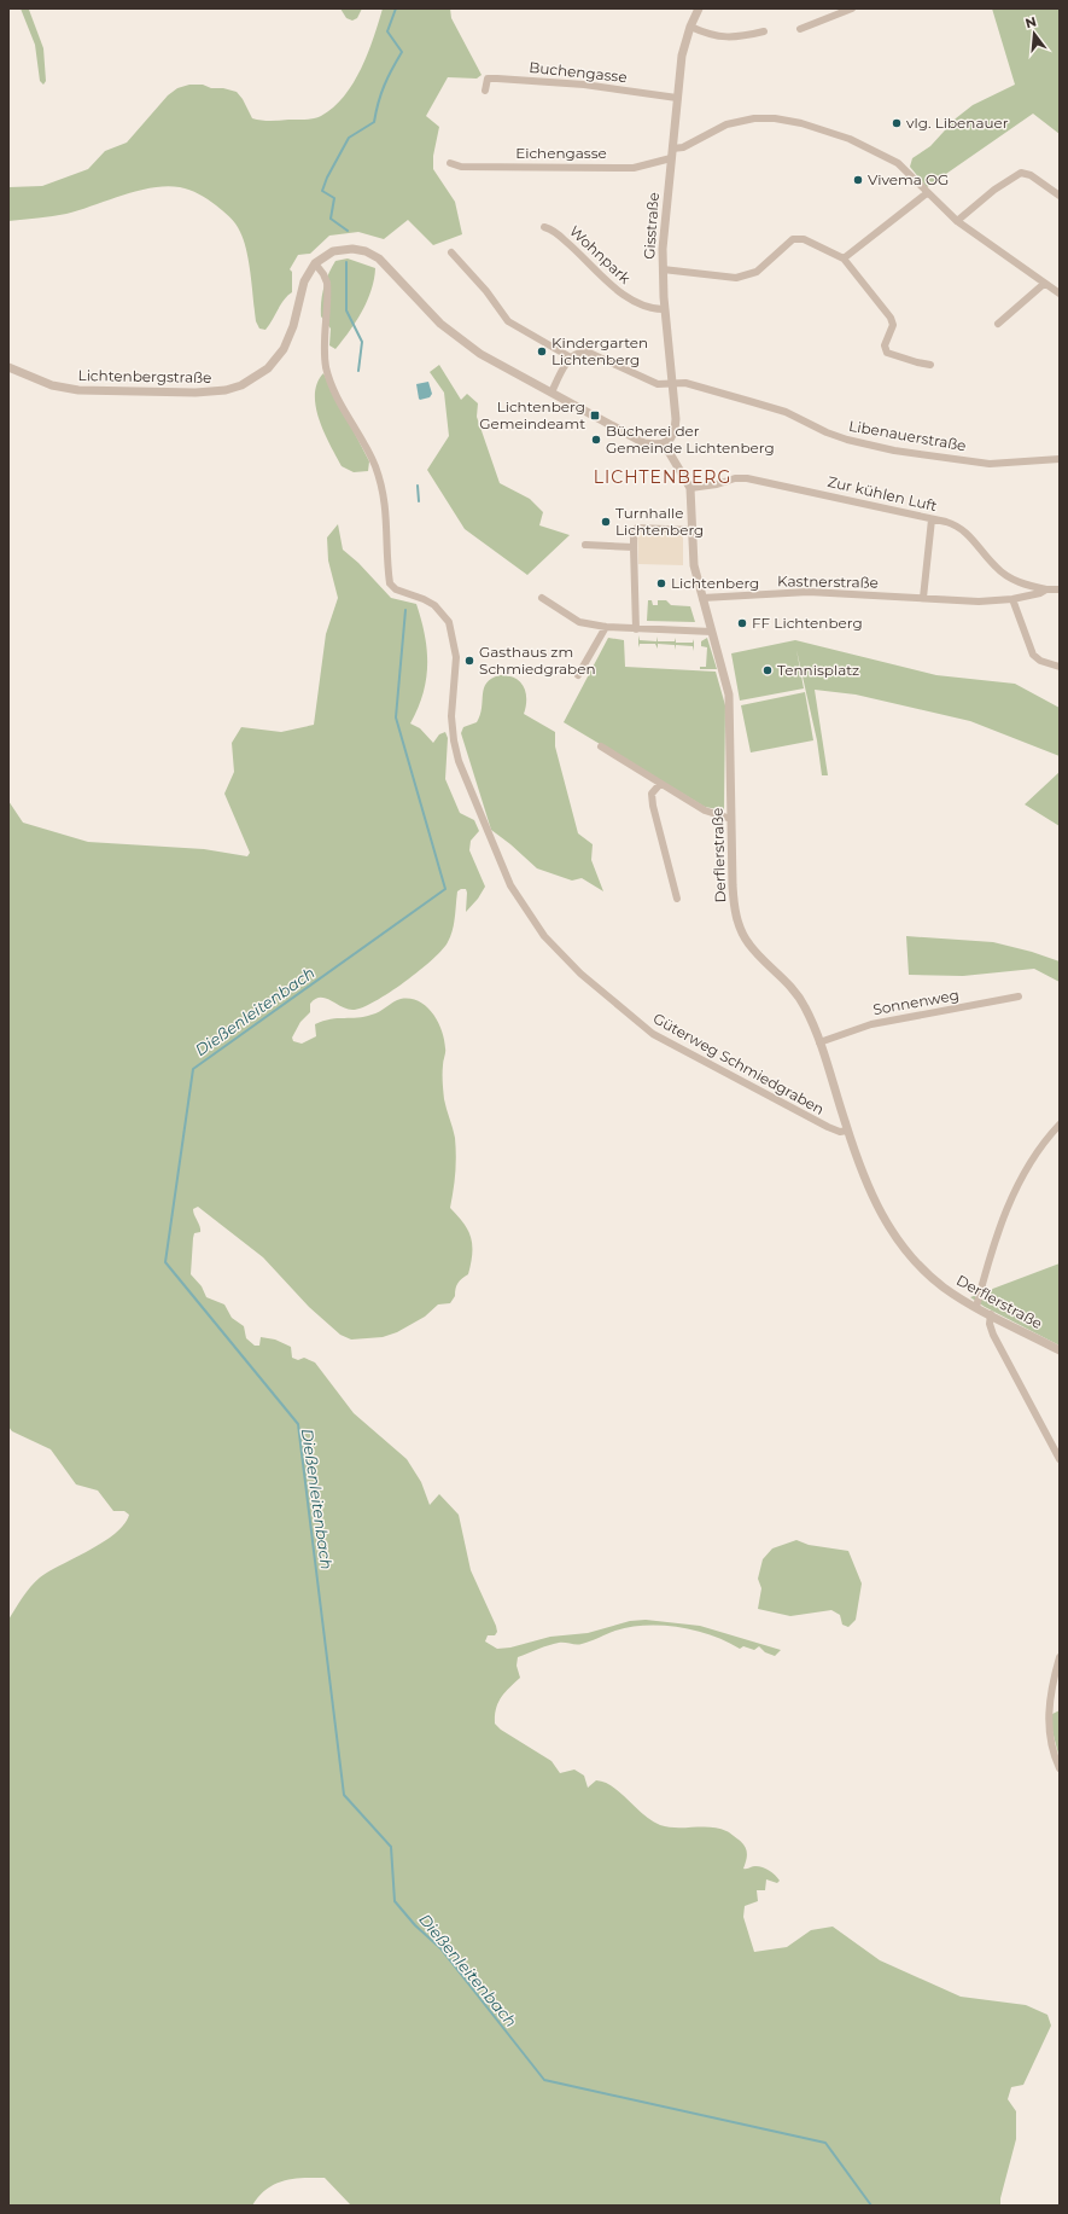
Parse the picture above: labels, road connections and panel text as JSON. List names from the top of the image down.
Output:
{
  "streets": {
    "street": [
      "Buchengasse",
      "Eichengasse",
      "Gisstraße",
      "Wohnpark",
      "Lichtenbergstraße",
      "Libenauerstraße",
      "Zur kühlen Luft",
      "Kastnerstraße",
      "Derflerstraße",
      "Sonnenweg",
      "Güterweg Schmiedgraben"
    ]
  },
  "crossings": [
    ["Buchengasse", "Gisstraße"],
    ["Eichengasse", "Gisstraße"],
    ["Gisstraße", "Wohnpark"],
    ["Gisstraße", "Libenauerstraße"],
    ["Gisstraße", "Derflerstraße"],
    ["Lichtenbergstraße", "Güterweg Schmiedgraben"],
    ["Zur kühlen Luft", "Kastnerstraße"],
    ["Zur kühlen Luft", "Derflerstraße"],
    ["Kastnerstraße", "Derflerstraße"],
    ["Derflerstraße", "Sonnenweg"],
    ["Derflerstraße", "Güterweg Schmiedgraben"]
  ],
  "districts": ["LICHTENBERG"],
  "water": ["Dießenleitenbach"],
  "places": {
    "other": [
      "vlg. Libenauer",
      "Vivema OG",
      "Kindergarten Lichtenberg",
      "Bücherei der Gemeinde Lichtenberg",
      "Turnhalle Lichtenberg",
      "Lichtenberg",
      "FF Lichtenberg",
      "Gasthaus zm Schmiedgraben",
      "Tennisplatz"
    ],
    "transit": ["Lichtenberg Gemeindeamt"]
  },
  "north": "top"
}
